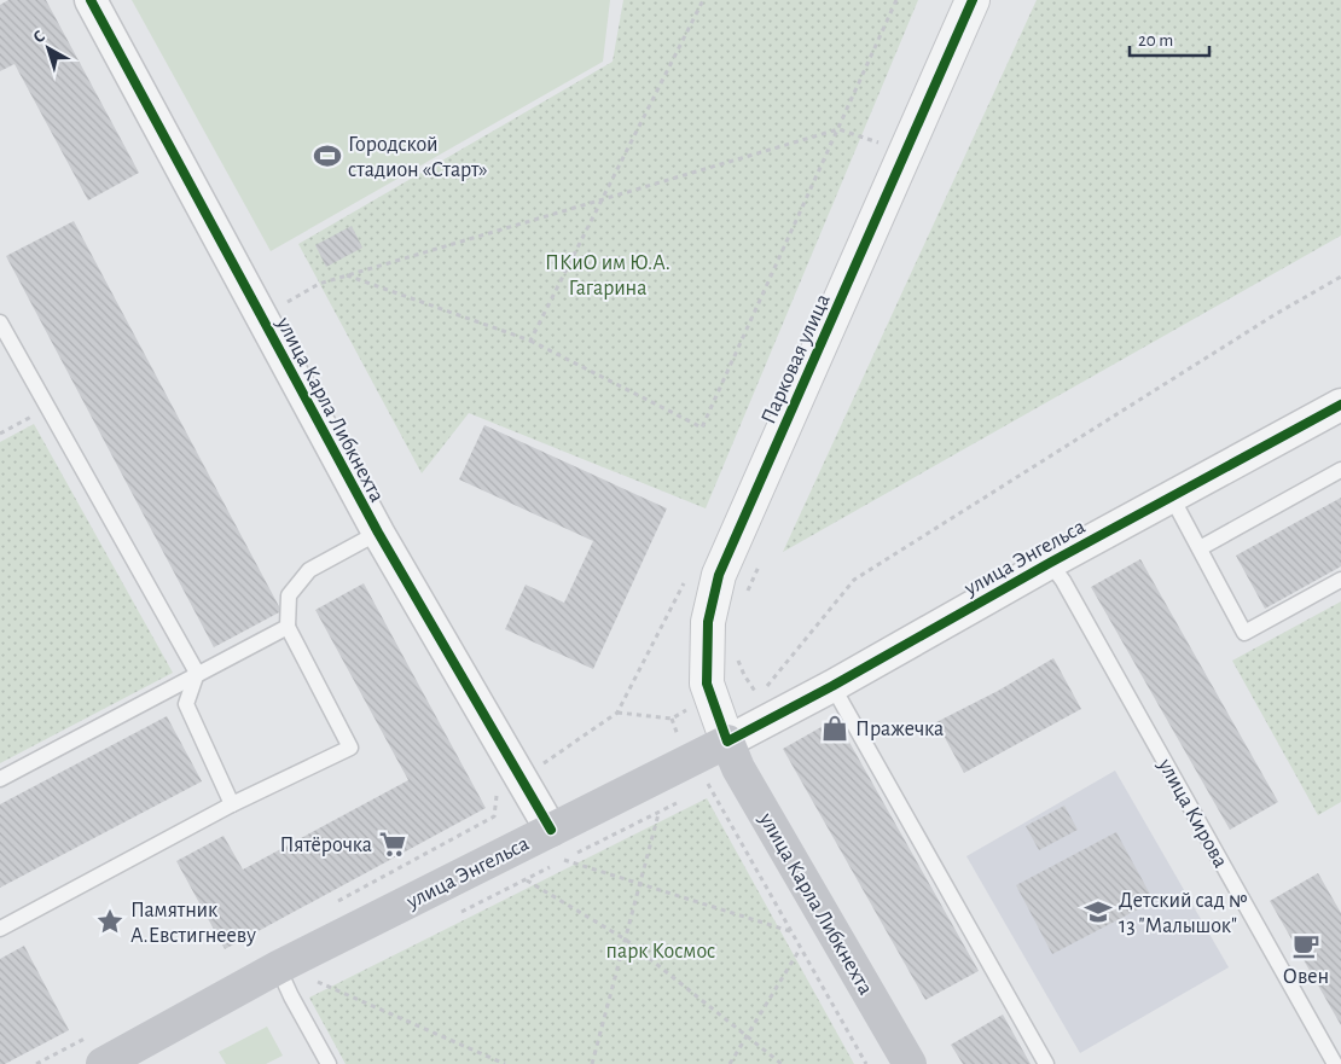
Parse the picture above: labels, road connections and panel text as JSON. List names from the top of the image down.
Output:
{
  "streets": {
    "main road": ["улица Карла Либкнехта", "улица Энгельса"],
    "street": ["Парковая улица"],
    "lane": ["улица Кирова"]
  },
  "crossings": [
    ["Парковая улица", "улица Карла Либкнехта"],
    ["Парковая улица", "улица Энгельса"],
    ["улица Карла Либкнехта", "улица Энгельса"],
    ["улица Энгельса", "улица Кирова"]
  ],
  "parks": ["ПКиО им Ю.А. Гагарина", "парк Космос"],
  "places": {
    "sports": ["Городской стадион «Старт»"],
    "shop": ["Пражечка"],
    "supermarket": ["Пятёрочка"],
    "school or university": ["Детский сад № 13 \"Малышок\""],
    "place": ["Памятник А.Евстигнееву"],
    "cafe": ["Овен"]
  },
  "scale_bar": "20 m",
  "north": "top left"
}
